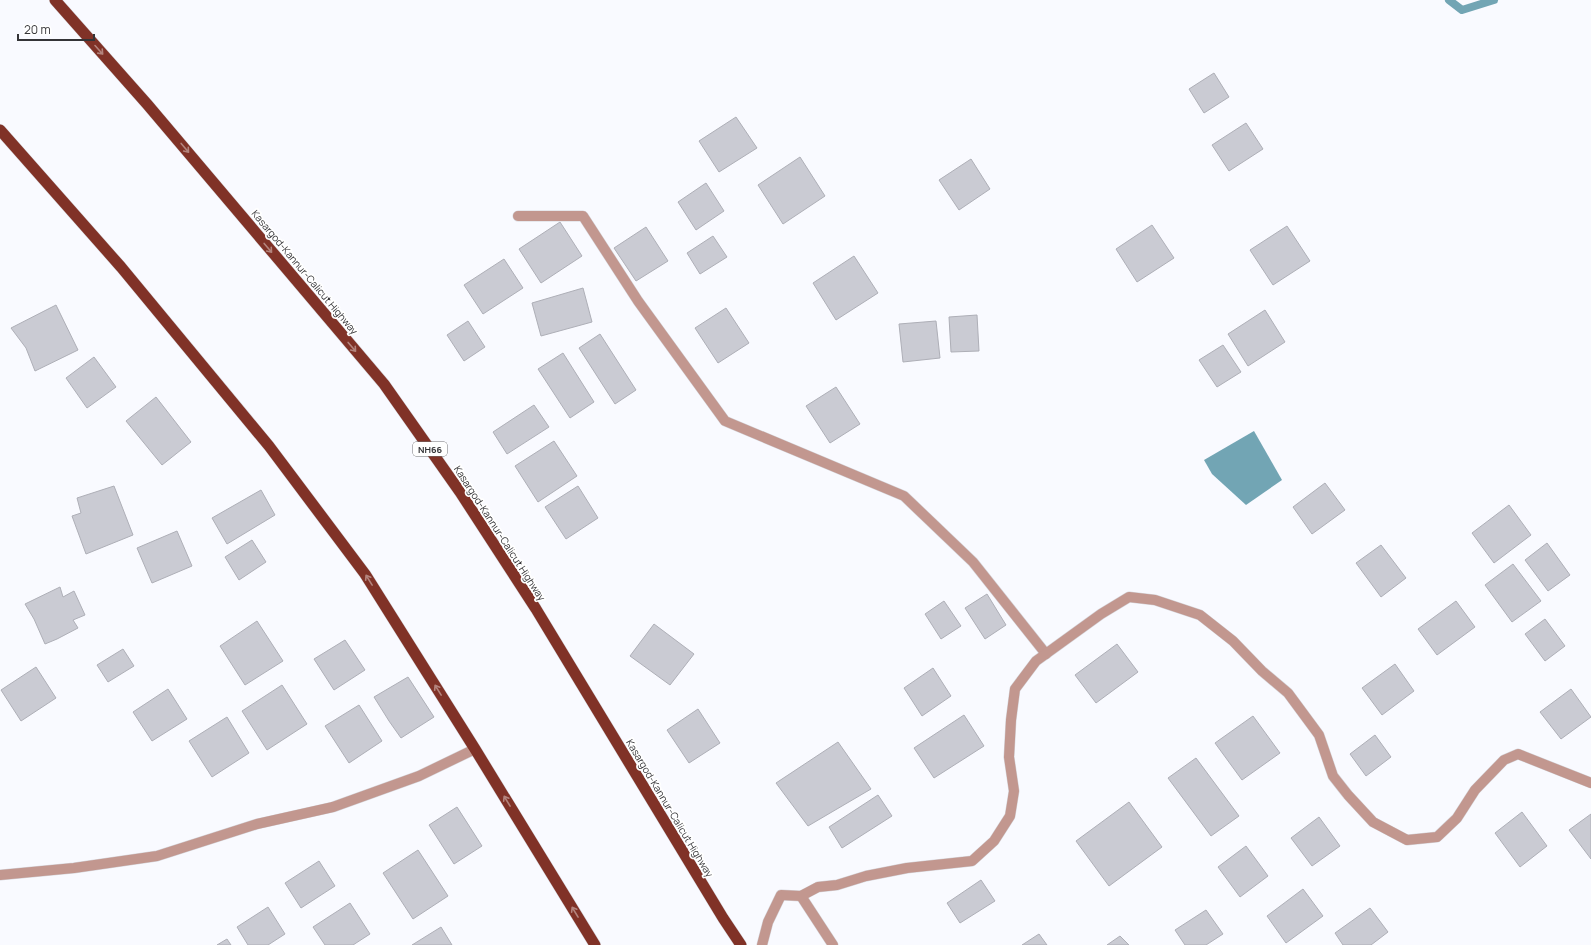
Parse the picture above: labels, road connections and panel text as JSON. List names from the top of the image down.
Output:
{
  "streets": {
    "highway": ["Kasargod-Kannur-Calicut Highway", "NH66"]
  },
  "one_way": ["Kasargod-Kannur-Calicut Highway"],
  "scale_bar": "20 m"
}
